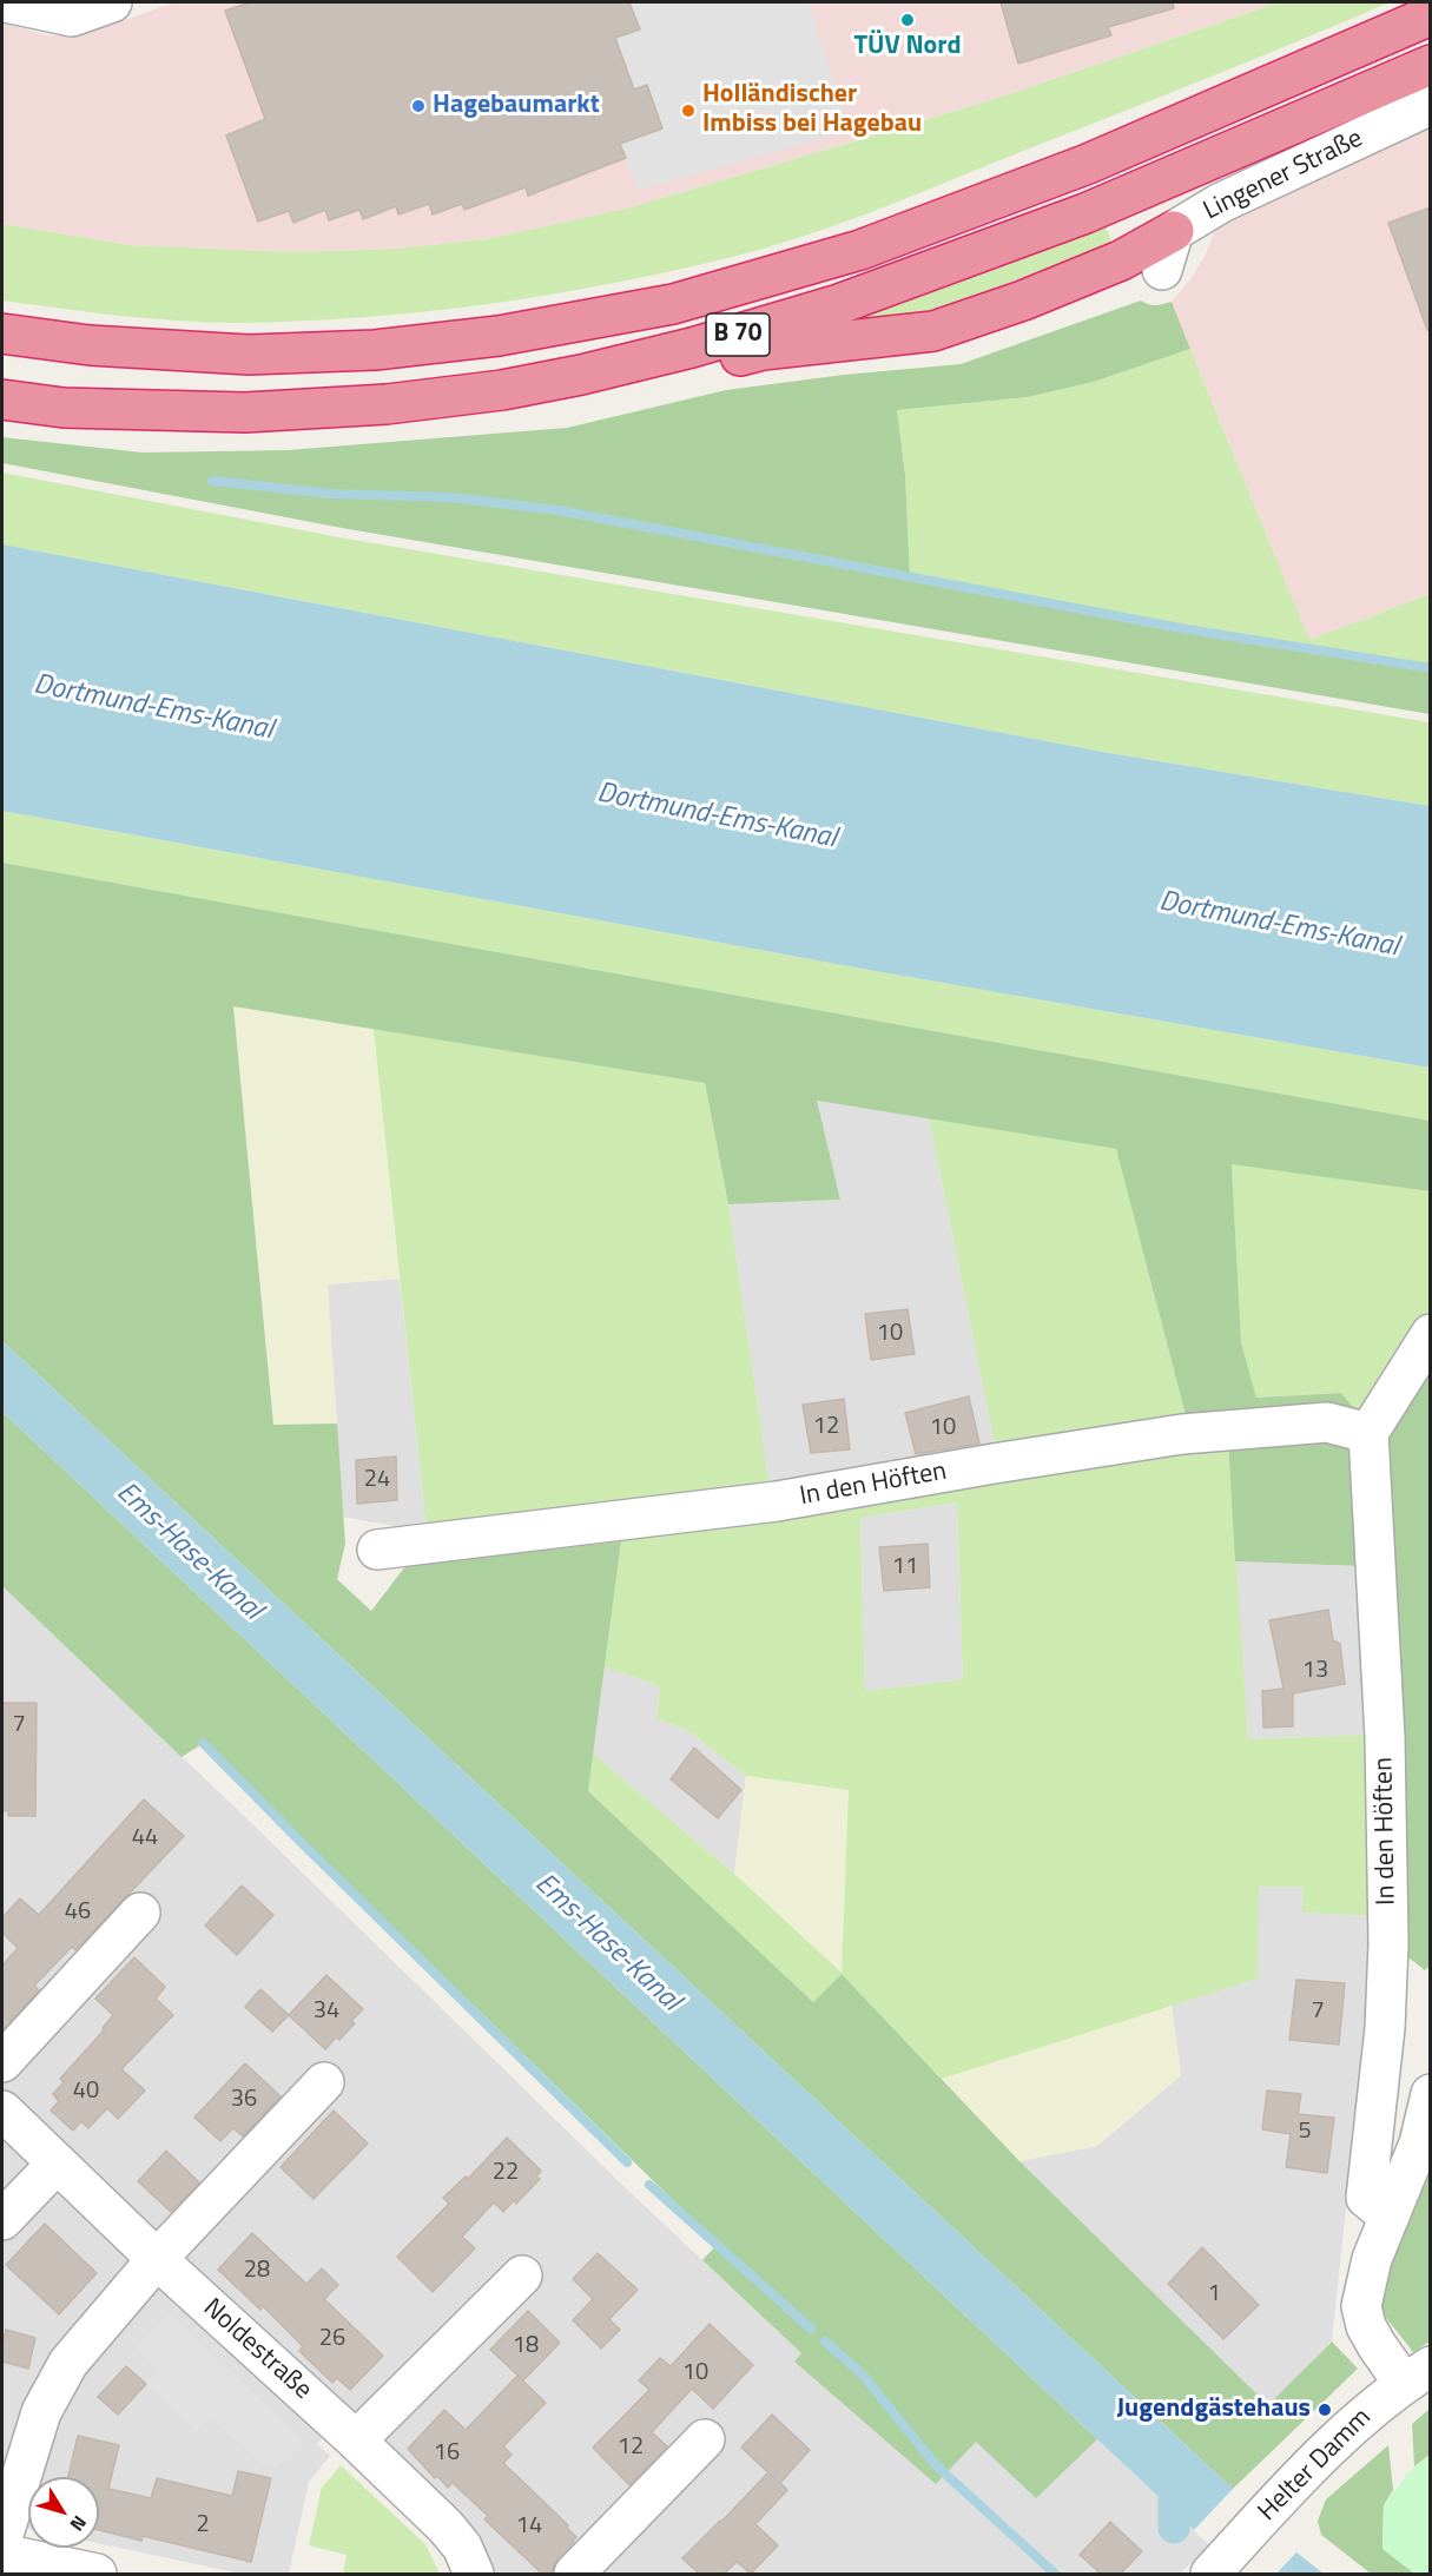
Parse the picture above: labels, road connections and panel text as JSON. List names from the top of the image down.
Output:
{
  "streets": {
    "highway": ["B 70"],
    "street": [
      "Lingener Straße",
      "In den Höften",
      "Noldestraße",
      "Helter Damm"
    ]
  },
  "water": ["Dortmund-Ems-Kanal", "Ems-Hase-Kanal"],
  "places": [
    "TÜV Nord",
    "Hagebaumarkt",
    "Holländischer Imbiss bei Hagebau",
    "Jugendgästehaus"
  ],
  "house_numbers": [
    "10",
    "12",
    "10",
    "24",
    "11",
    "13",
    "7",
    "44",
    "46",
    "34",
    "7",
    "40",
    "36",
    "5",
    "22",
    "28",
    "1",
    "26",
    "18",
    "10",
    "12",
    "16",
    "2",
    "14"
  ],
  "north": "bottom right"
}
